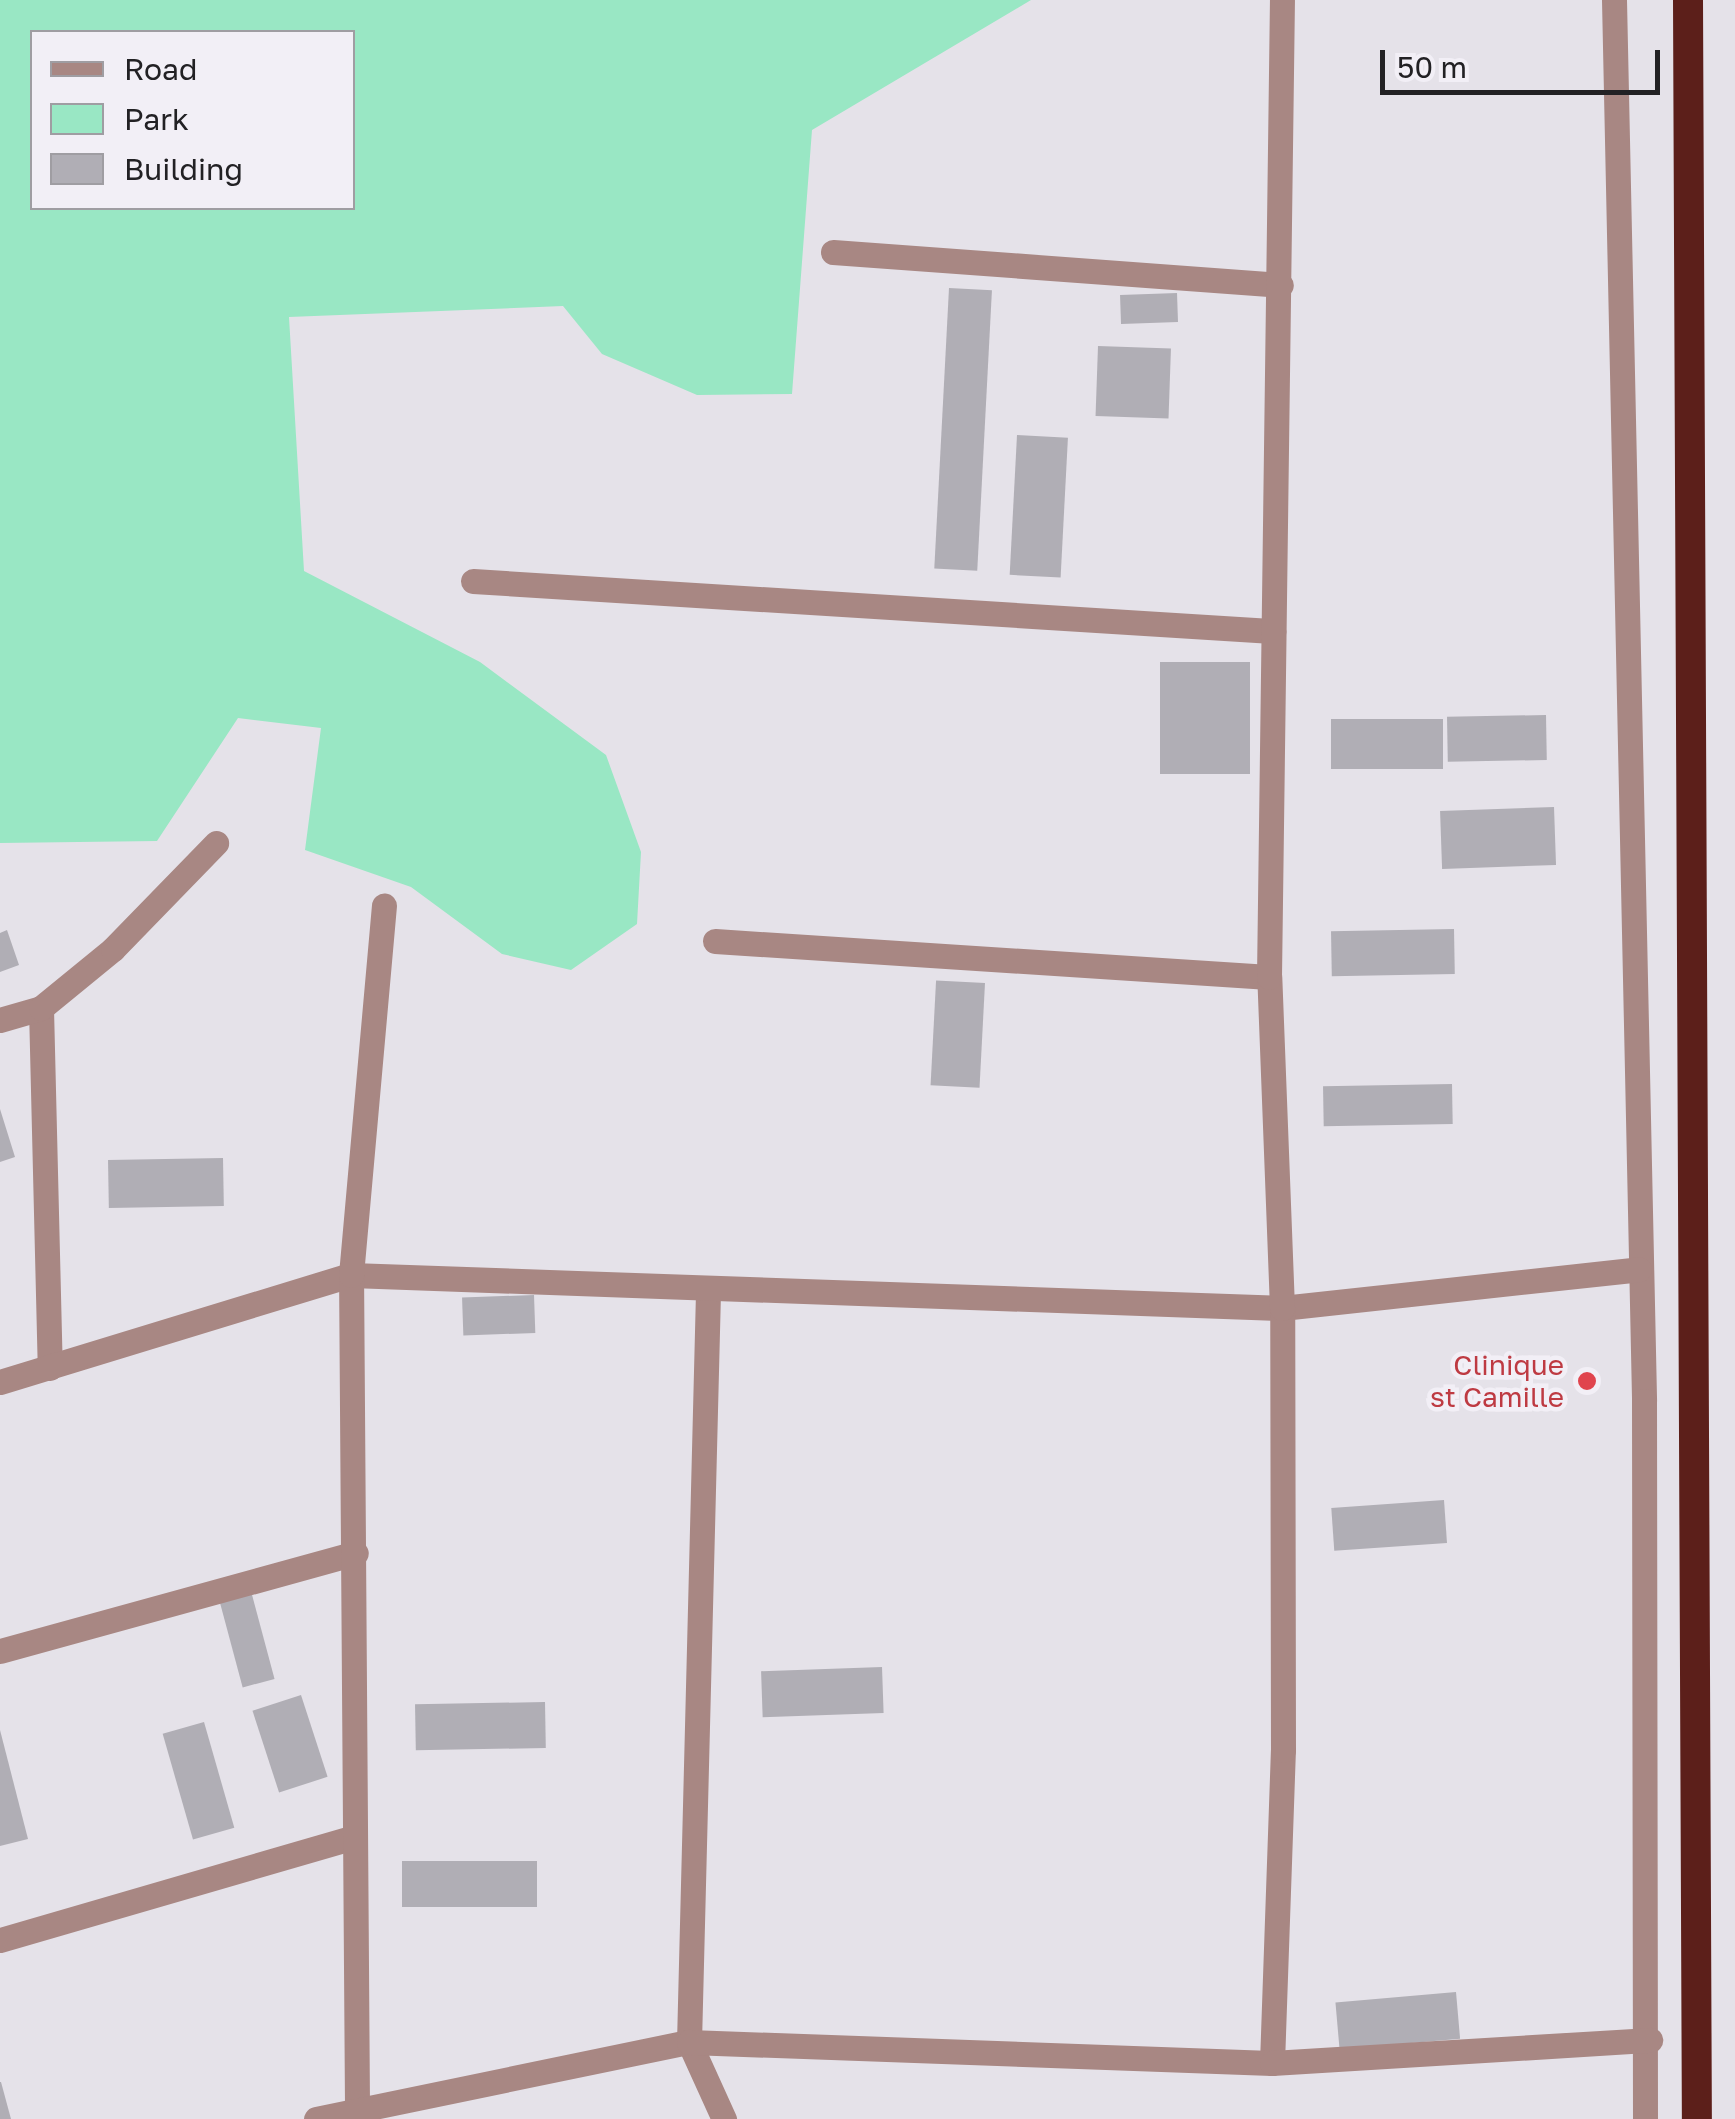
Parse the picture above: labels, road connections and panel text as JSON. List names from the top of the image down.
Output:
{
  "places": ["Clinique st Camille"],
  "legend": ["Road", "Park", "Building"],
  "scale_bar": "50 m"
}
